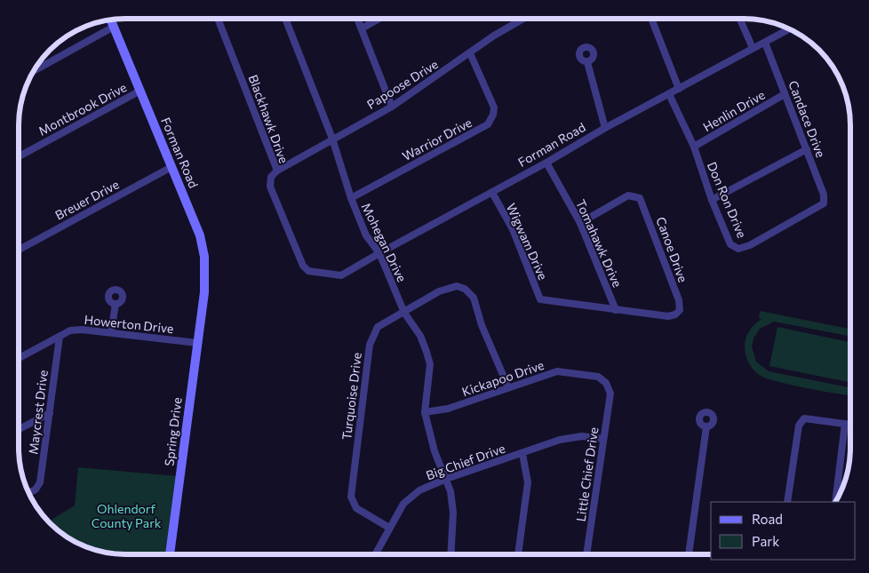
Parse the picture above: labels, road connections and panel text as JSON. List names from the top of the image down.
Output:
{
  "streets": {
    "street": [
      "Papoose Drive",
      "Montbrook Drive",
      "Henlin Drive",
      "Blackhawk Drive",
      "Candace Drive",
      "Warrior Drive",
      "Forman Road",
      "Breuer Drive",
      "Don Ron Drive",
      "Wigwam Drive",
      "Mohegan Drive",
      "Tomahawk Drive",
      "Canoe Drive",
      "Howerton Drive",
      "Kickapoo Drive",
      "Turquoise Drive",
      "Maycrest Drive",
      "Spring Drive",
      "Big Chief Drive",
      "Little Chief Drive"
    ]
  },
  "crossings": [
    ["Papoose Drive", "Blackhawk Drive"],
    ["Papoose Drive", "Warrior Drive"],
    ["Papoose Drive", "Mohegan Drive"],
    ["Montbrook Drive", "Forman Road"],
    ["Henlin Drive", "Candace Drive"],
    ["Henlin Drive", "Don Ron Drive"],
    ["Blackhawk Drive", "Forman Road"],
    ["Candace Drive", "Forman Road"],
    ["Candace Drive", "Don Ron Drive"],
    ["Warrior Drive", "Mohegan Drive"],
    ["Forman Road", "Breuer Drive"],
    ["Forman Road", "Don Ron Drive"],
    ["Forman Road", "Wigwam Drive"],
    ["Forman Road", "Mohegan Drive"],
    ["Forman Road", "Tomahawk Drive"],
    ["Forman Road", "Spring Drive"],
    ["Wigwam Drive", "Tomahawk Drive"],
    ["Wigwam Drive", "Canoe Drive"],
    ["Mohegan Drive", "Kickapoo Drive"],
    ["Mohegan Drive", "Turquoise Drive"],
    ["Mohegan Drive", "Big Chief Drive"],
    ["Tomahawk Drive", "Canoe Drive"],
    ["Howerton Drive", "Maycrest Drive"],
    ["Howerton Drive", "Spring Drive"],
    ["Kickapoo Drive", "Turquoise Drive"],
    ["Kickapoo Drive", "Little Chief Drive"],
    ["Turquoise Drive", "Big Chief Drive"],
    ["Big Chief Drive", "Little Chief Drive"]
  ],
  "parks": ["Ohlendorf County Park"],
  "legend": ["Road", "Park"]
}
